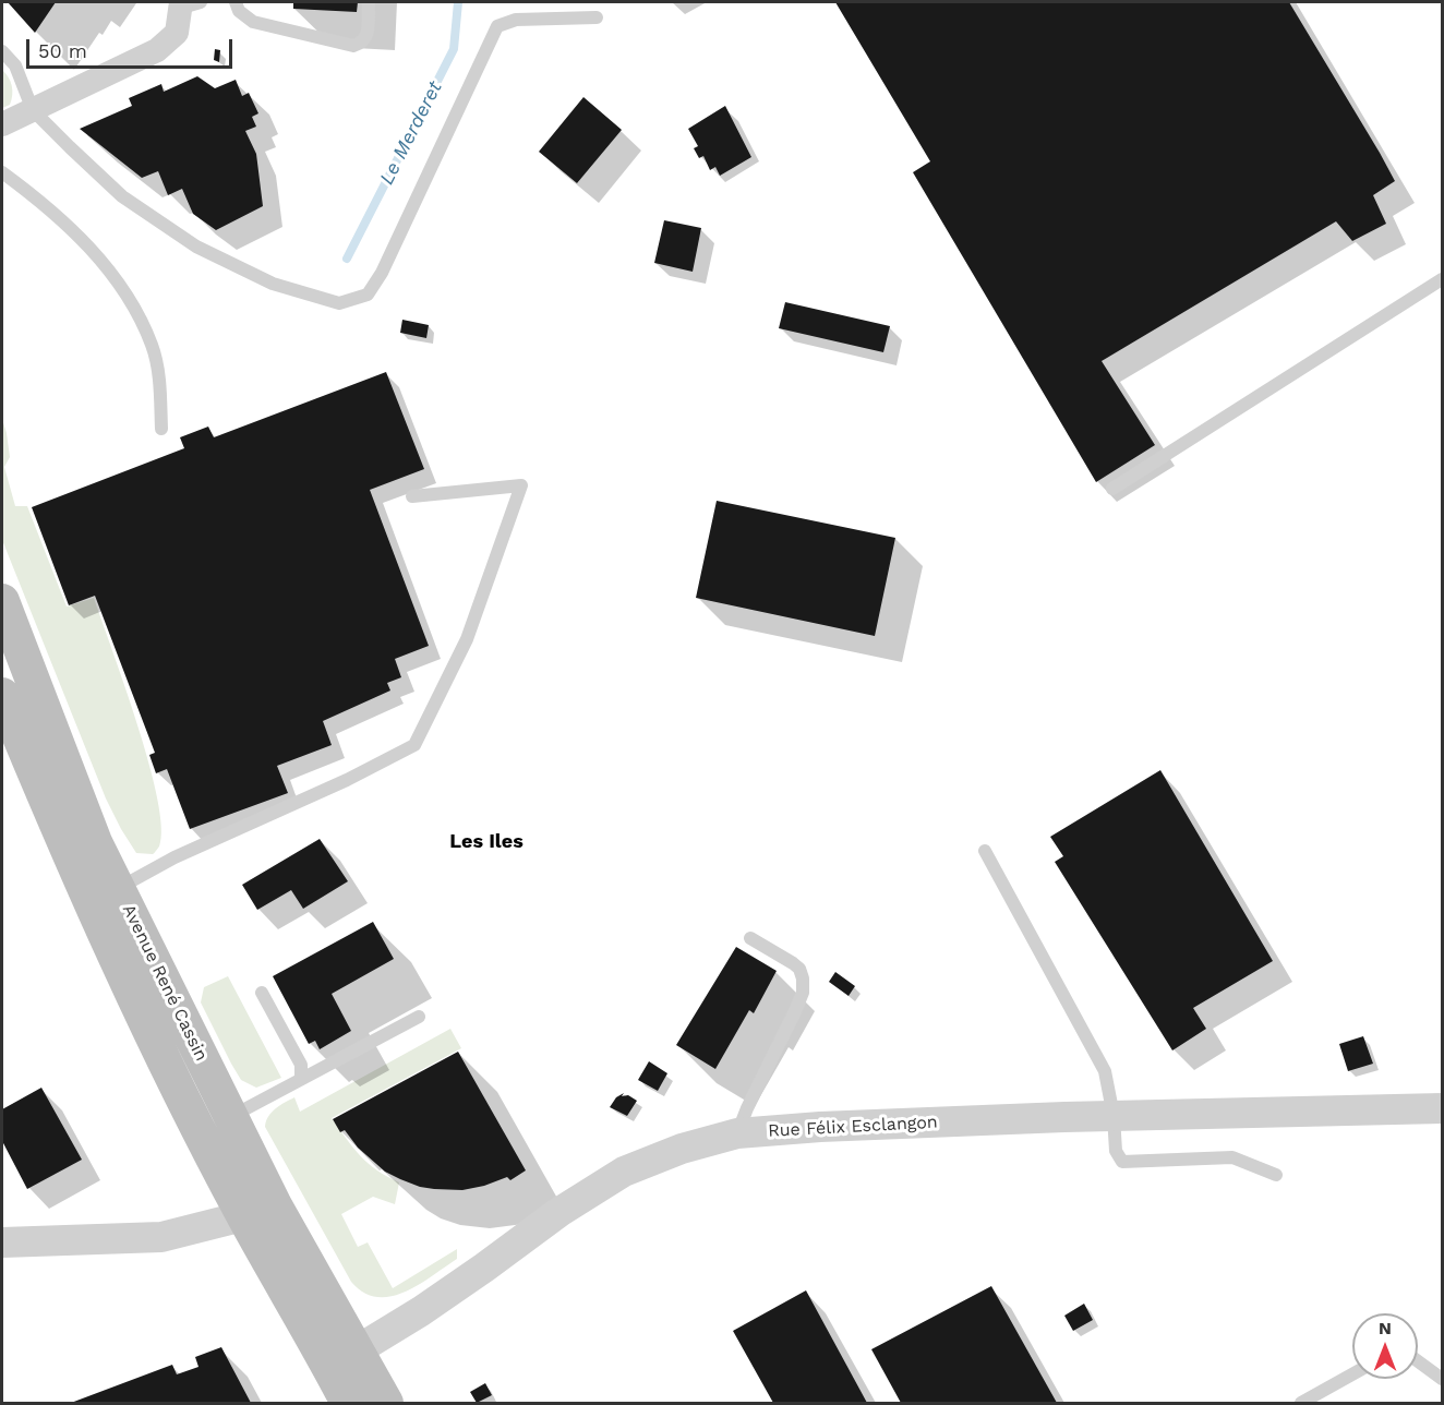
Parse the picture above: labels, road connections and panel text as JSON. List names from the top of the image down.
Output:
{
  "streets": {
    "main road": ["Avenue René Cassin"],
    "street": ["Rue Félix Esclangon"]
  },
  "crossings": [
    ["Avenue René Cassin", "Rue Félix Esclangon"]
  ],
  "districts": ["Les Iles"],
  "water": ["Le Merderet"],
  "scale_bar": "50 m",
  "north": "top"
}
